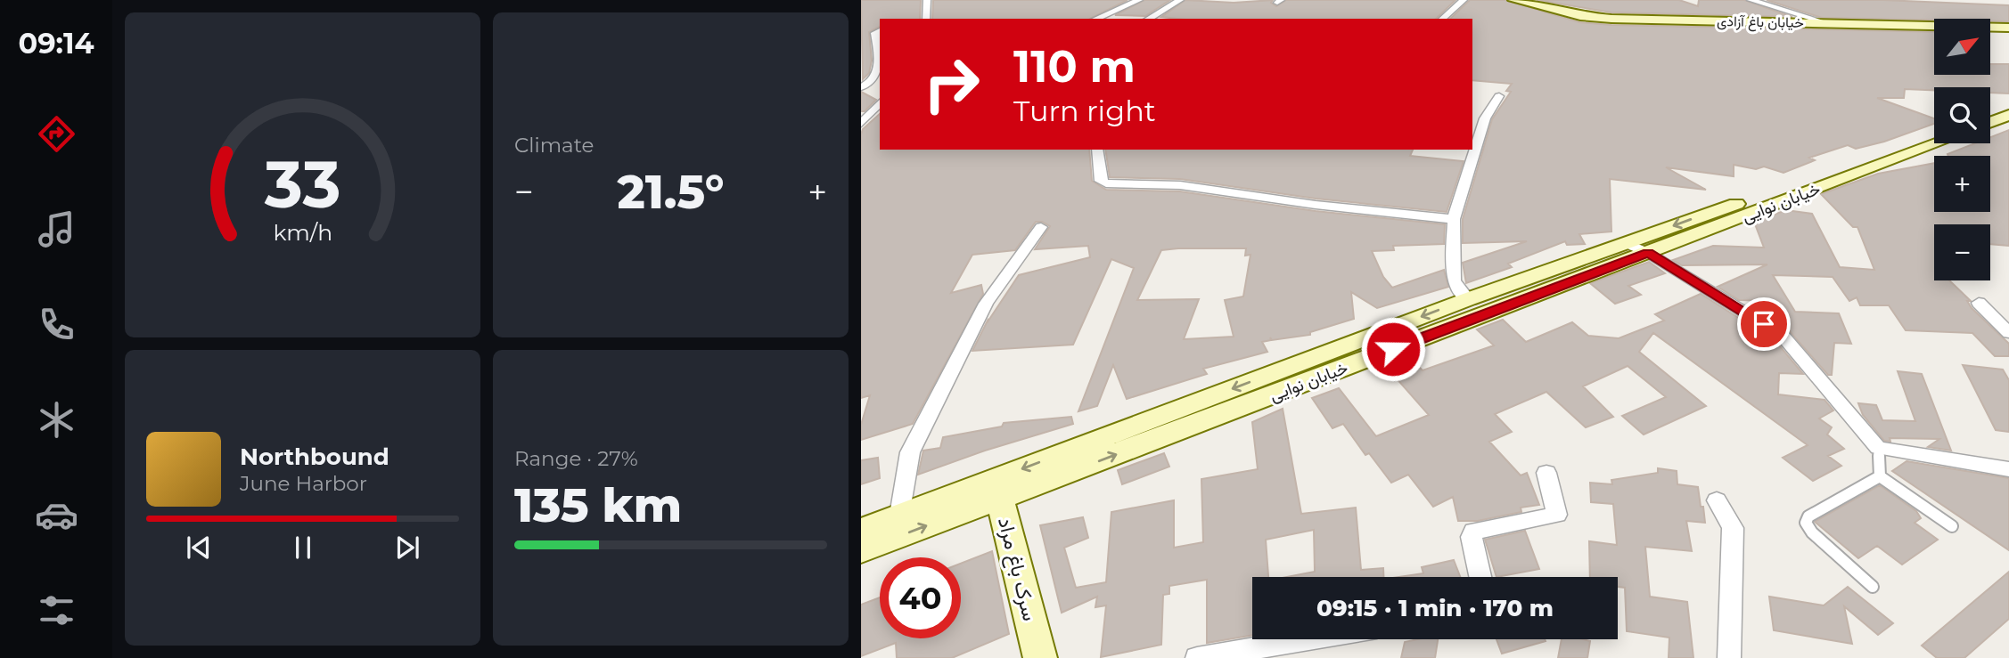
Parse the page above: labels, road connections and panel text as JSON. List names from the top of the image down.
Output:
{
  "streets": {
    "street": ["خیابان باغ آزادی", "خیابان نوایی", "سرک باغ مراد"]
  },
  "crossings": [
    ["خیابان نوایی", "سرک باغ مراد"]
  ],
  "north": "top right",
  "page": {
    "tabs": "09:14",
    "tile": [
      "Climate",
      ["Range · 27%", "135 km"]
    ],
    "map_buttons": ["+", "−"],
    "turn": ["110 m", "Turn right"],
    "heat": ["−", "21.5°", "+"],
    "song": ["Northbound", "June Harbor"],
    "limit": "40",
    "trip": "09:15 · 1 min · 170 m",
    "gauge": ["33", "km/h"]
  }
}
